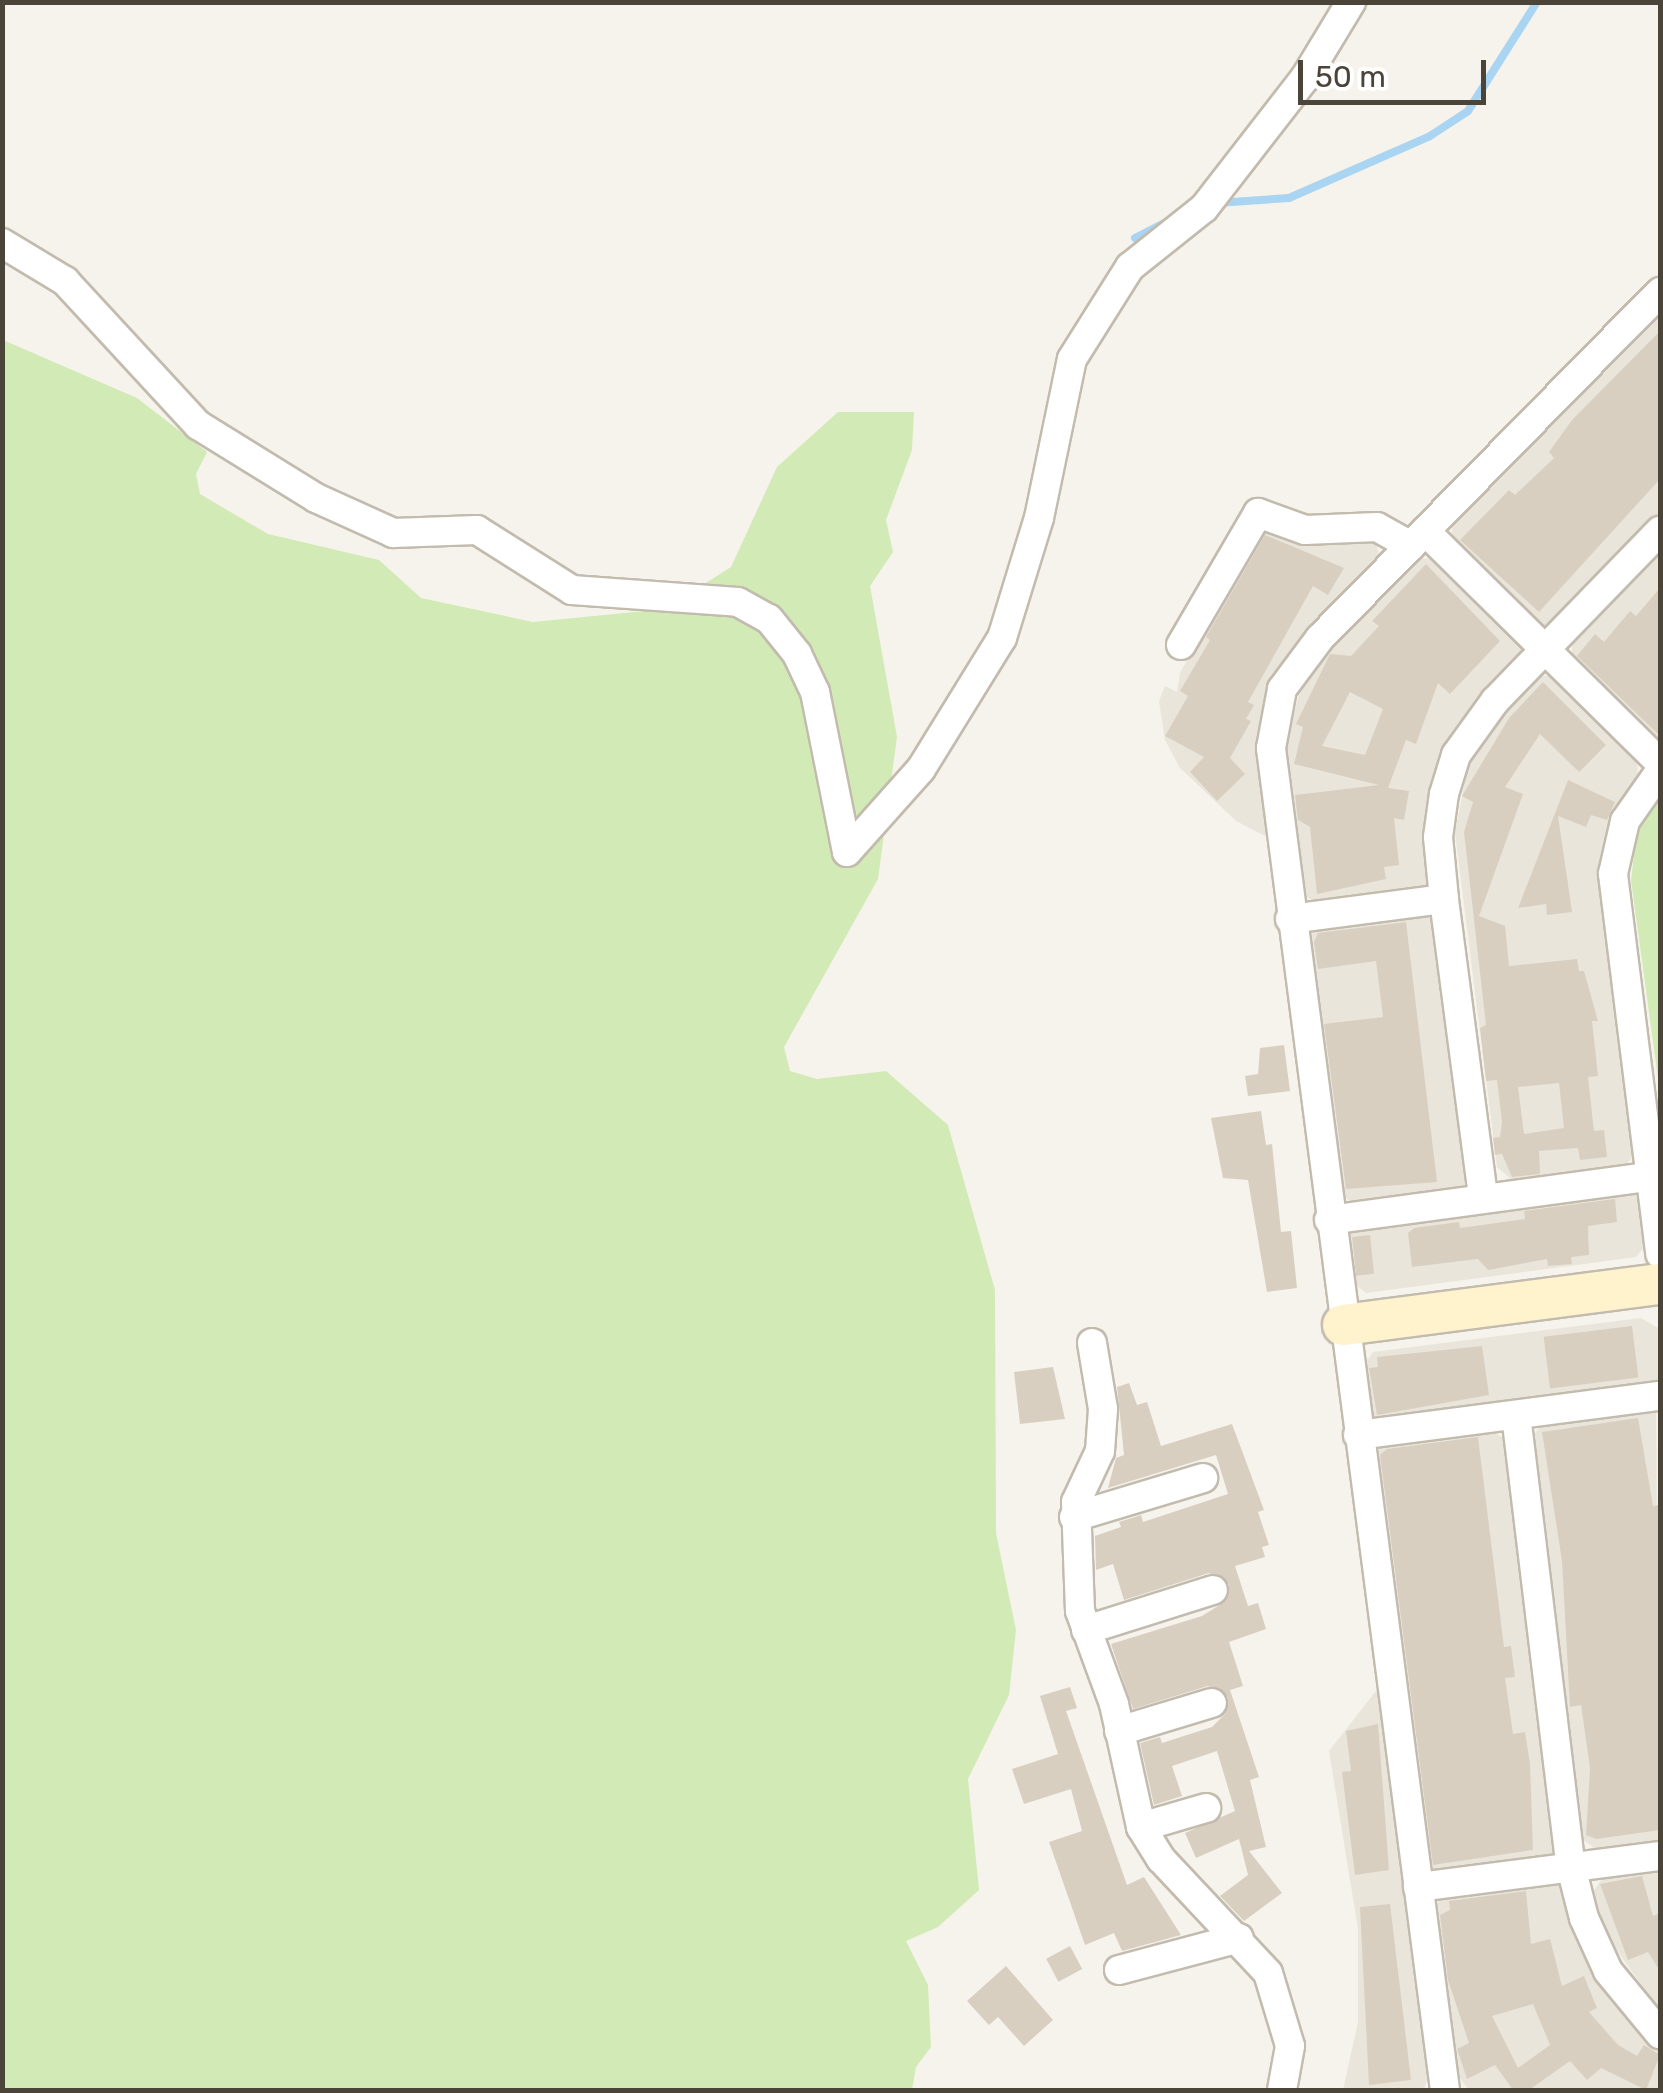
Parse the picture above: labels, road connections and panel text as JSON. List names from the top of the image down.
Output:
{
  "scale_bar": "50 m"
}
